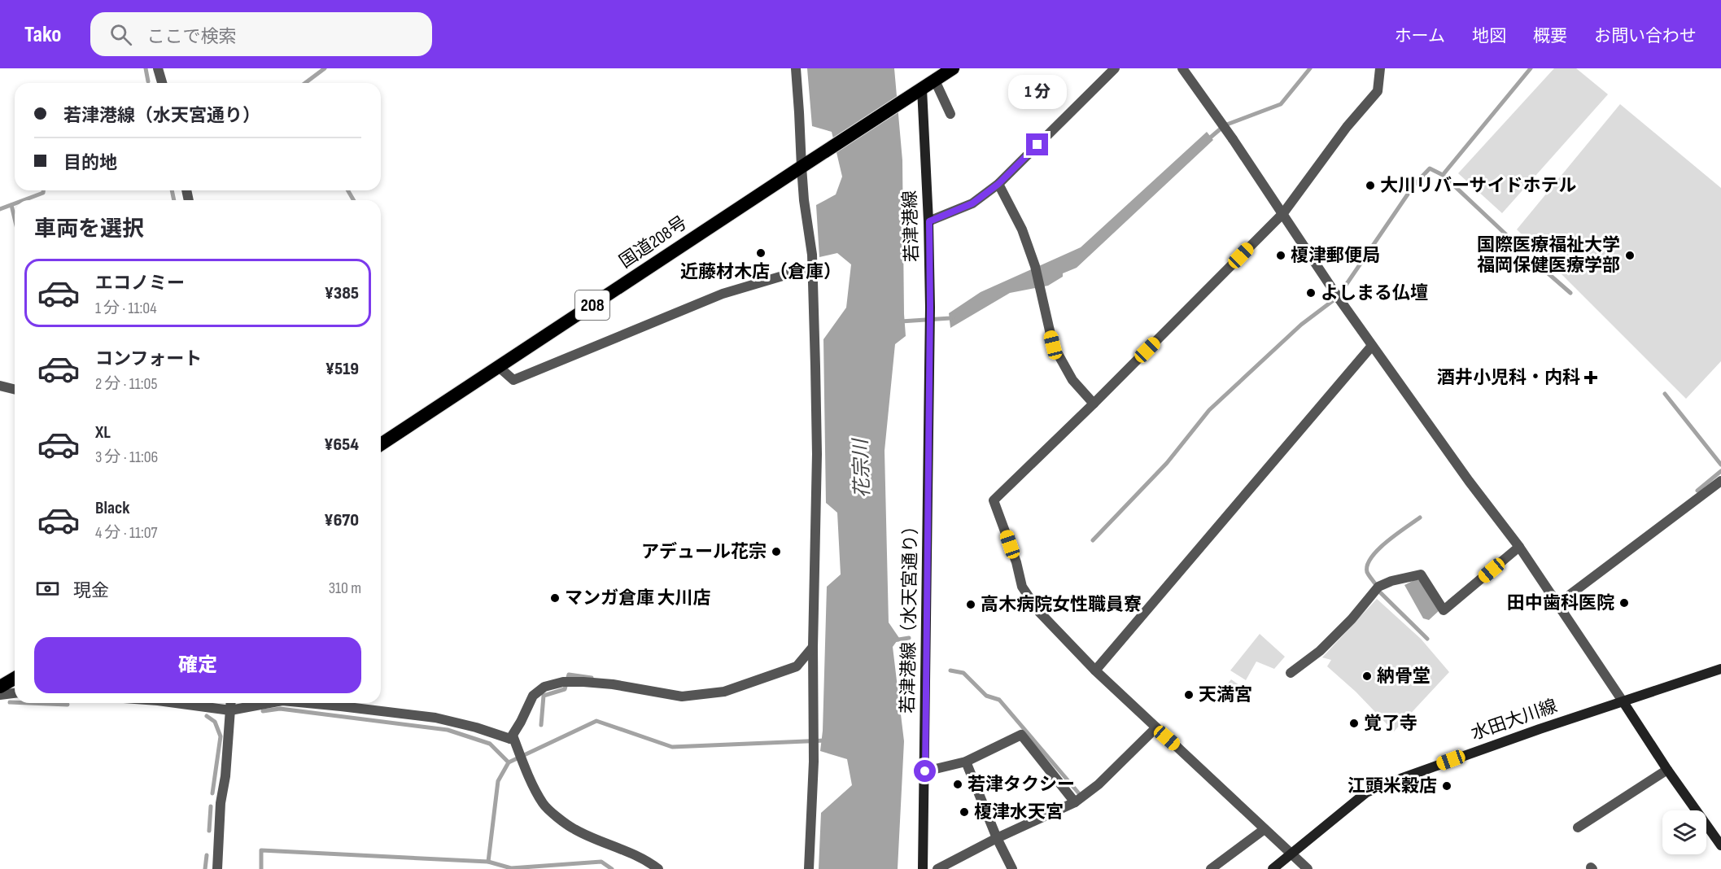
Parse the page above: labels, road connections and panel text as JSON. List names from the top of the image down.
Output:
{
  "streets": {
    "highway": ["国道208号", "208"],
    "main road": ["若津港線", "若津港線（水天宮通り）", "水田大川線"]
  },
  "crossings": [
    ["若津港線", "国道208号"],
    ["若津港線", "若津港線（水天宮通り）"]
  ],
  "water": ["花宗川"],
  "places": {
    "other": [
      "大川リバーサイドホテル",
      "近藤材木店（倉庫）",
      "榎津郵便局",
      "国際医療福祉大学 福岡保健医療学部",
      "よしまる仏壇",
      "アデュール花宗",
      "マンガ倉庫 大川店",
      "田中歯科医院",
      "高木病院女性職員寮",
      "納骨堂",
      "天満宮",
      "覚了寺",
      "若津タクシー",
      "江頭米穀店",
      "榎津水天宮"
    ],
    "health": ["酒井小児科・内科"]
  },
  "page": {
    "header": "Tako",
    "search": "ここで検索",
    "nav": [
      "ホーム",
      "地図",
      "概要",
      "お問い合わせ"
    ],
    "bubble": "1 分",
    "banner": ["若津港線（水天宮通り）", "目的地"],
    "heading": "車両を選択",
    "list": [
      {
        "name": "エコノミー",
        "note": "1 分 · 11:04",
        "value": "¥385"
      },
      {
        "name": "コンフォート",
        "note": "2 分 · 11:05",
        "value": "¥519"
      },
      {
        "name": "XL",
        "note": "3 分 · 11:06",
        "value": "¥654"
      },
      {
        "name": "Black",
        "note": "4 分 · 11:07",
        "value": "¥670"
      }
    ],
    "pay": ["現金", "310 m"],
    "buttons": "確定"
  }
}
